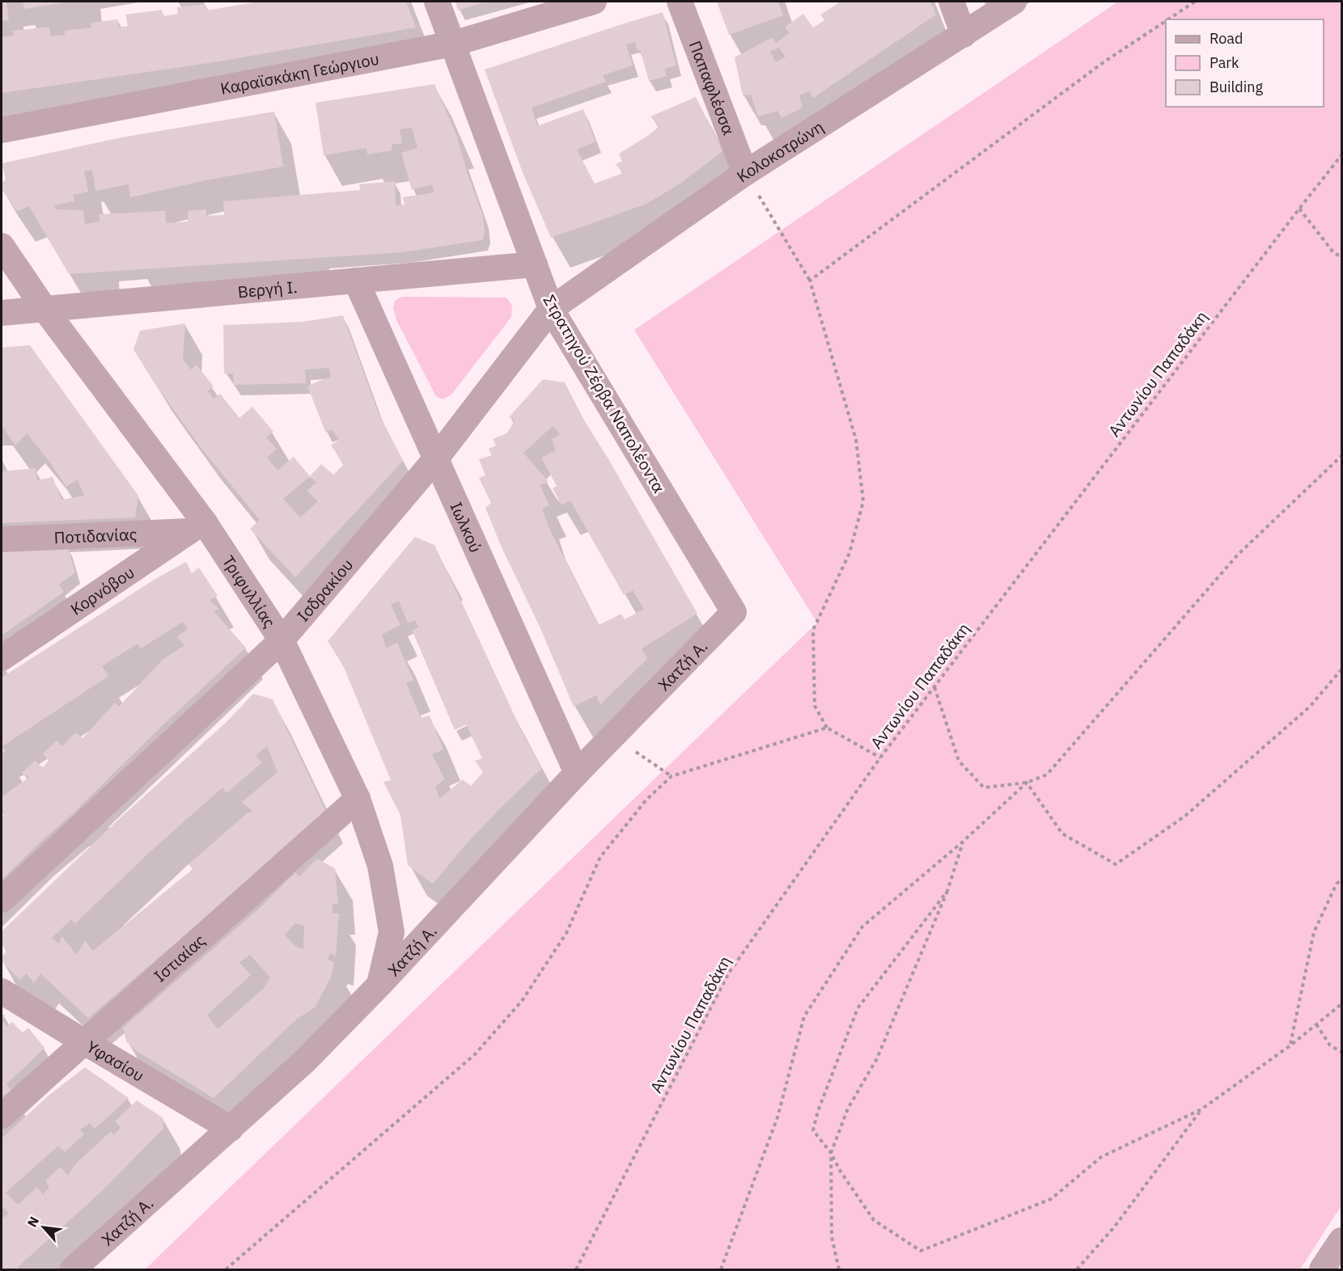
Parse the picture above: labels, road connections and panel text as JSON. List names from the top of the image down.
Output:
{
  "streets": {
    "street": [
      "Καραϊσκάκη Γεώργιου",
      "Παπαφλέσσα",
      "Κολοκοτρώνη",
      "Βεργή Ι.",
      "Στρατηγού Ζέρβα Ναπολέοντα",
      "Ιωλκού",
      "Ποτιδανίας",
      "Κορνόβου",
      "Ισδρακίου",
      "Τριφυλλίας",
      "Χατζή Α.",
      "Ιστιαίας",
      "Υφασίου"
    ],
    "path": ["Αντωνίου Παπαδάκη"]
  },
  "crossings": [
    ["Καραϊσκάκη Γεώργιου", "Στρατηγού Ζέρβα Ναπολέοντα"],
    ["Παπαφλέσσα", "Κολοκοτρώνη"],
    ["Κολοκοτρώνη", "Στρατηγού Ζέρβα Ναπολέοντα"],
    ["Κολοκοτρώνη", "Ισδρακίου"],
    ["Βεργή Ι.", "Στρατηγού Ζέρβα Ναπολέοντα"],
    ["Βεργή Ι.", "Ιωλκού"],
    ["Βεργή Ι.", "Τριφυλλίας"],
    ["Στρατηγού Ζέρβα Ναπολέοντα", "Ισδρακίου"],
    ["Στρατηγού Ζέρβα Ναπολέοντα", "Χατζή Α."],
    ["Ιωλκού", "Ισδρακίου"],
    ["Ιωλκού", "Χατζή Α."],
    ["Ποτιδανίας", "Κορνόβου"],
    ["Ποτιδανίας", "Τριφυλλίας"],
    ["Κορνόβου", "Τριφυλλίας"],
    ["Ισδρακίου", "Τριφυλλίας"],
    ["Τριφυλλίας", "Χατζή Α."],
    ["Τριφυλλίας", "Ιστιαίας"],
    ["Χατζή Α.", "Υφασίου"],
    ["Ιστιαίας", "Υφασίου"]
  ],
  "legend": ["Road", "Park", "Building"],
  "north": "top left"
}
